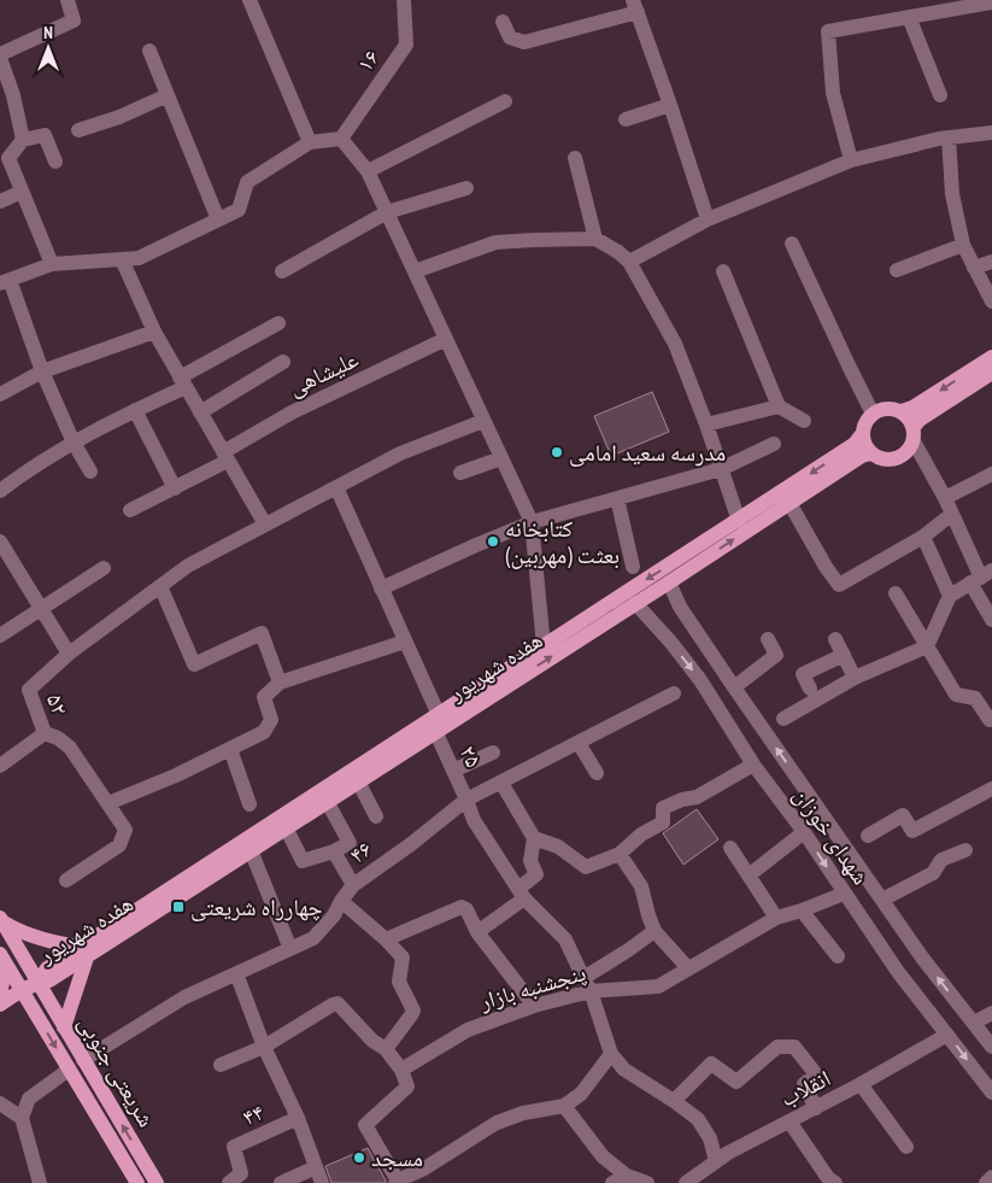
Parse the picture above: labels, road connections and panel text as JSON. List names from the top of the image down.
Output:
{
  "streets": {
    "main road": ["هفده شهریور", "شریعتی جنوبی"],
    "street": [
      "۱۶",
      "علیشاهی",
      "۵۲",
      "۲۵",
      "شهدای خوزان",
      "۴۶",
      "پنجشنبه بازار",
      "انقلاب",
      "۴۴"
    ]
  },
  "crossings": [
    ["هفده شهریور", "۲۵"],
    ["هفده شهریور", "شهدای خوزان"],
    ["هفده شهریور", "شریعتی جنوبی"],
    ["۲۵", "۴۶"],
    ["۲۵", "پنجشنبه بازار"],
    ["شهدای خوزان", "پنجشنبه بازار"],
    ["شهدای خوزان", "انقلاب"]
  ],
  "places": {
    "other": ["مدرسه سعید امامی", "کتابخانه بعثت (مهربین)", "مسجد"],
    "transit": ["چهارراه شریعتی"]
  },
  "north": "top"
}
